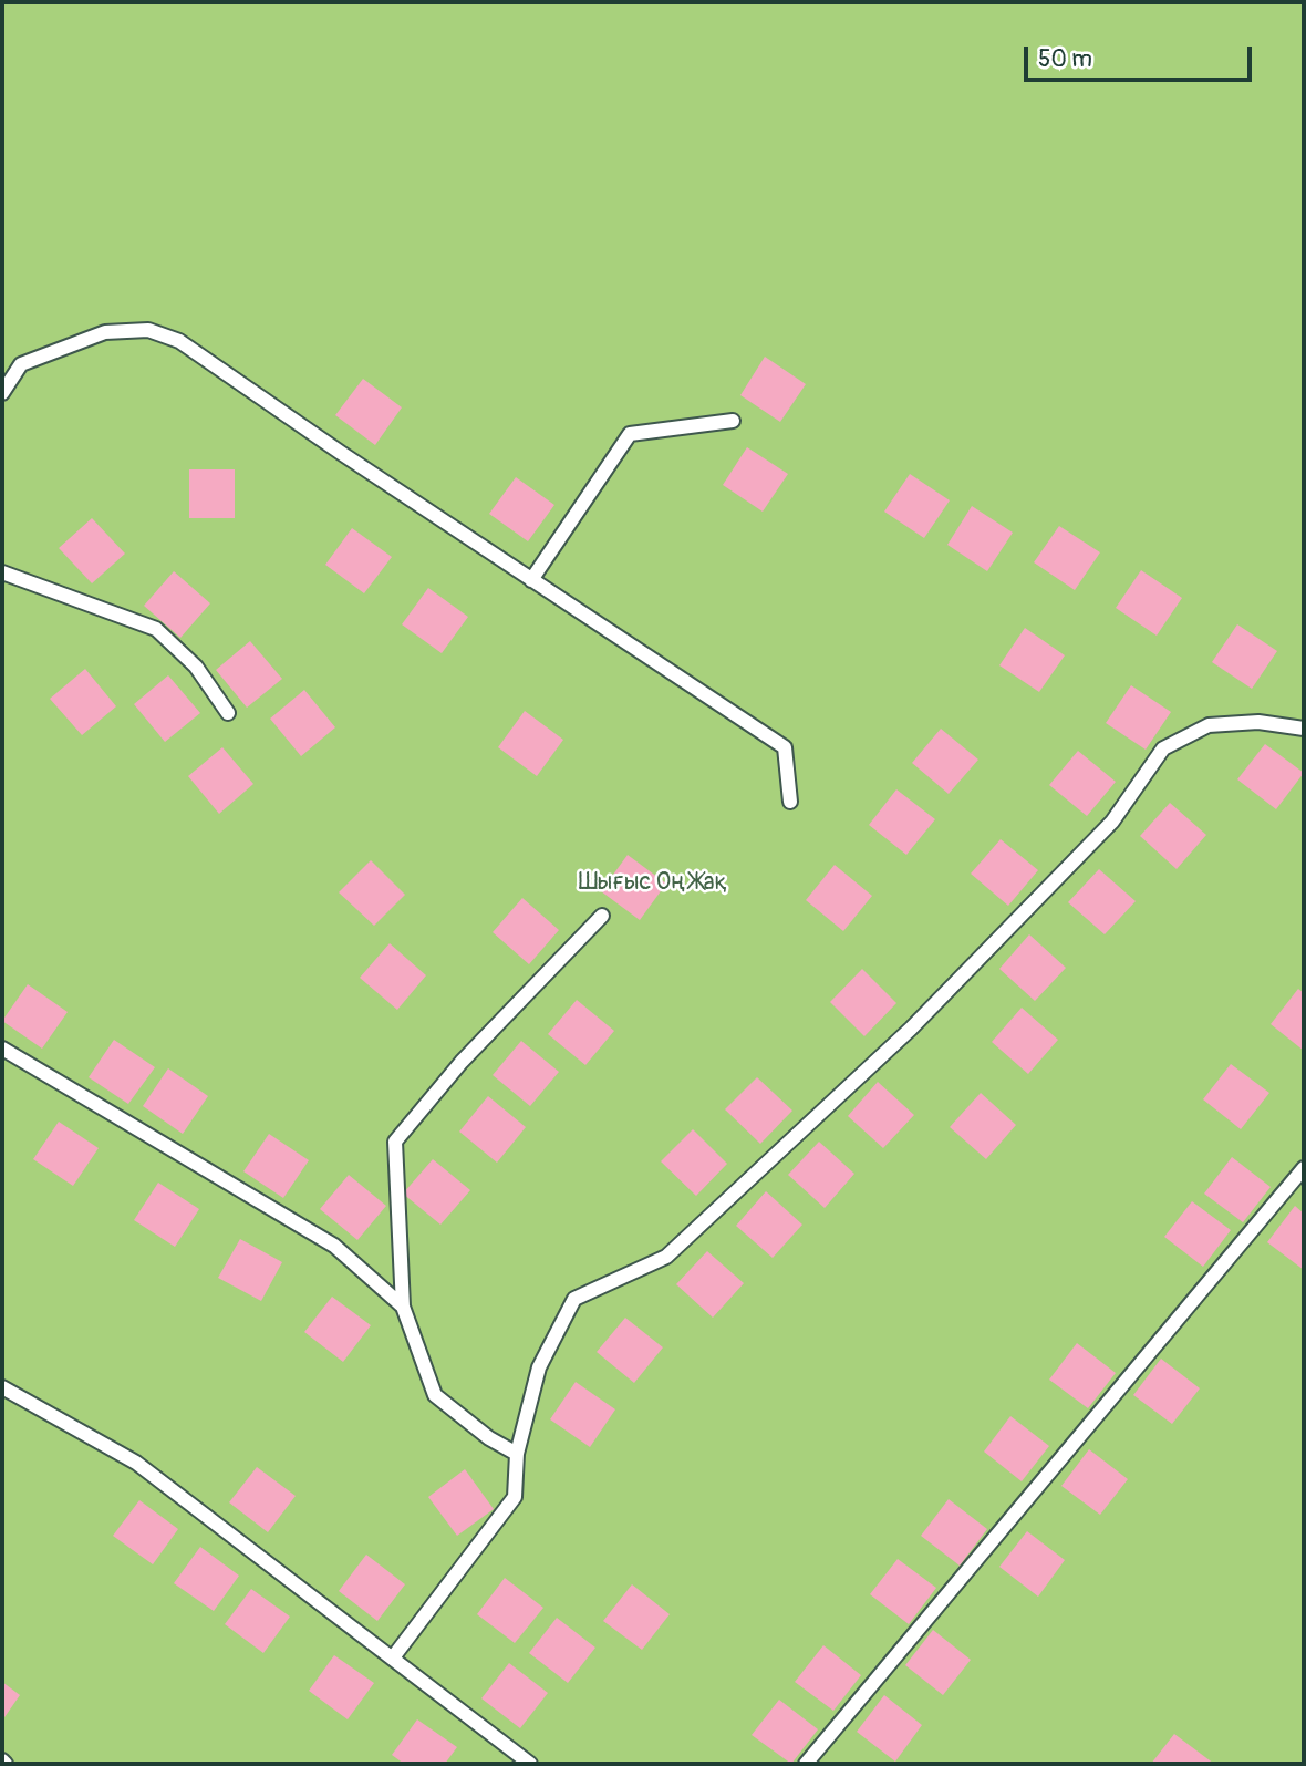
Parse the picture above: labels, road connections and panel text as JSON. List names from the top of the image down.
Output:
{
  "parks": ["Шығыс Оң Жақ"],
  "scale_bar": "50 m"
}
